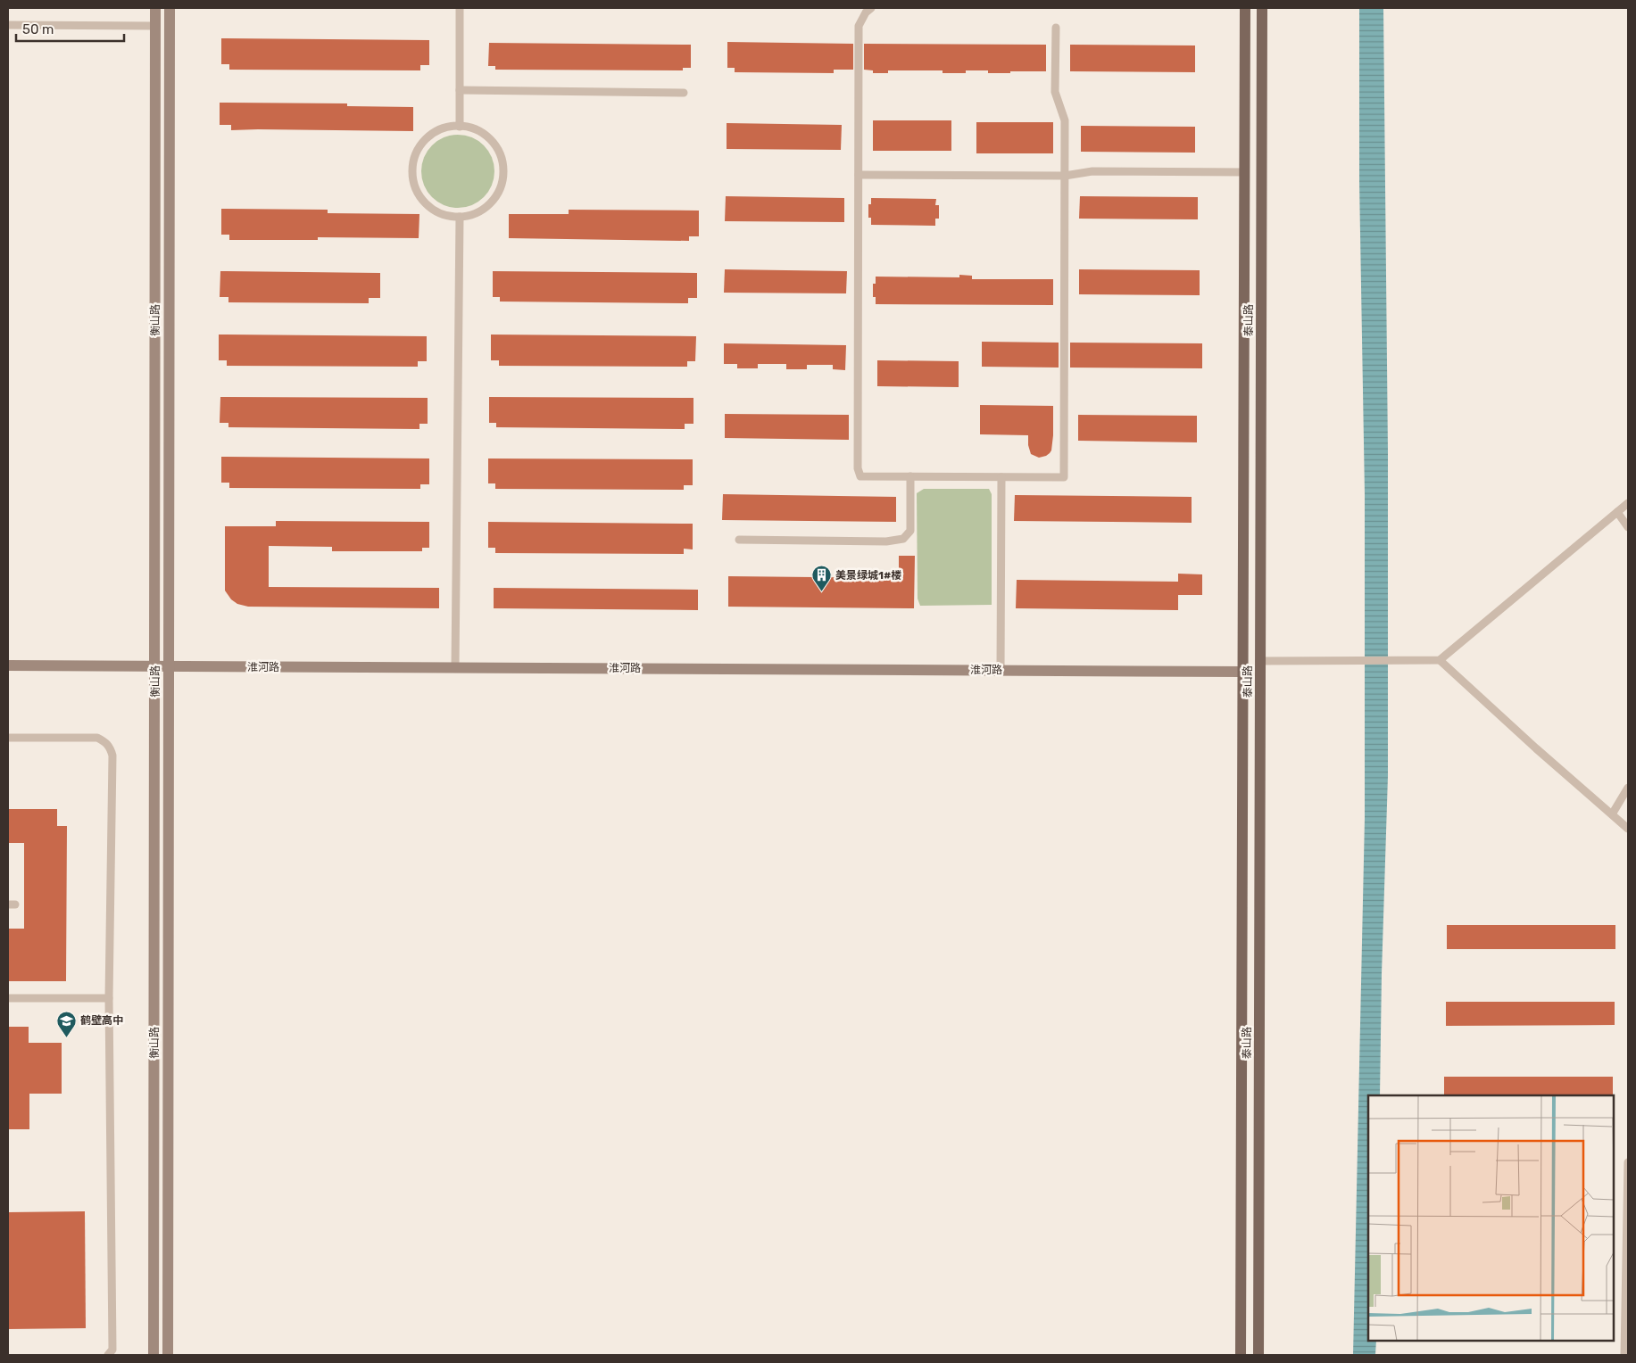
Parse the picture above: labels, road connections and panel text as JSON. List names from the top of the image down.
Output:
{
  "streets": {
    "main road": ["泰山路"],
    "street": ["衡山路", "淮河路"]
  },
  "crossings": [
    ["衡山路", "淮河路"],
    ["泰山路", "淮河路"]
  ],
  "places": {
    "building": ["美景绿城1#楼"],
    "school or university": ["鹤壁高中"]
  },
  "scale_bar": "50 m"
}
